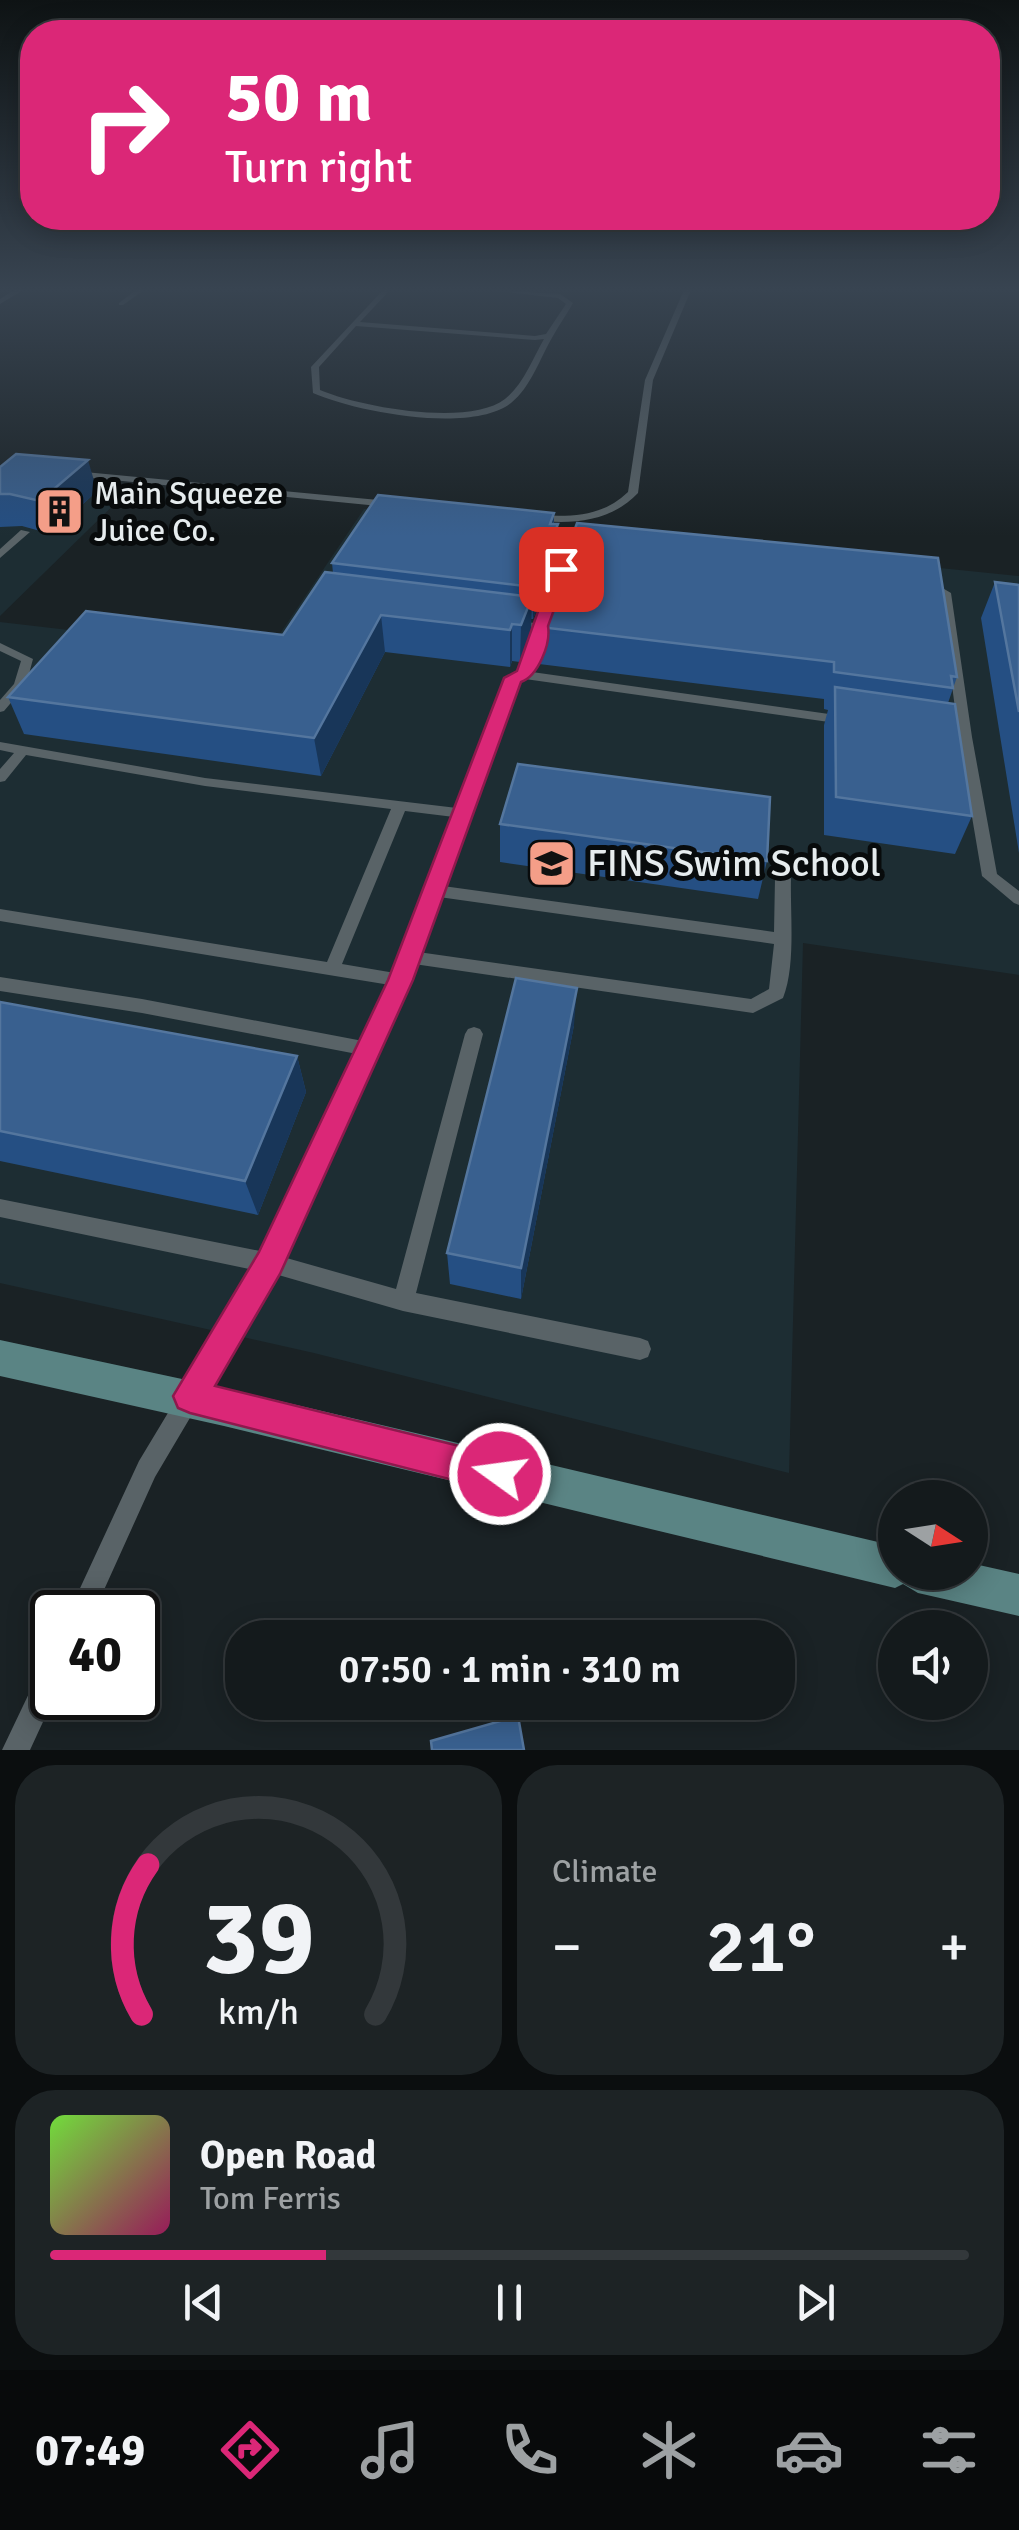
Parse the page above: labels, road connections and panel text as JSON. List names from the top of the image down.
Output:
{
  "places": {
    "building": ["Main Squeeze Juice Co."],
    "school or university": ["FINS Swim School"]
  },
  "north": "right",
  "page": {
    "turn": ["50 m", "Turn right"],
    "limit": "40",
    "trip": "07:50 · 1 min · 310 m",
    "tile": "Climate",
    "heat": ["−", "21°", "+"],
    "song": ["Open Road", "Tom Ferris"],
    "tabs": "07:49",
    "gauge": ["39", "km/h"]
  }
}
